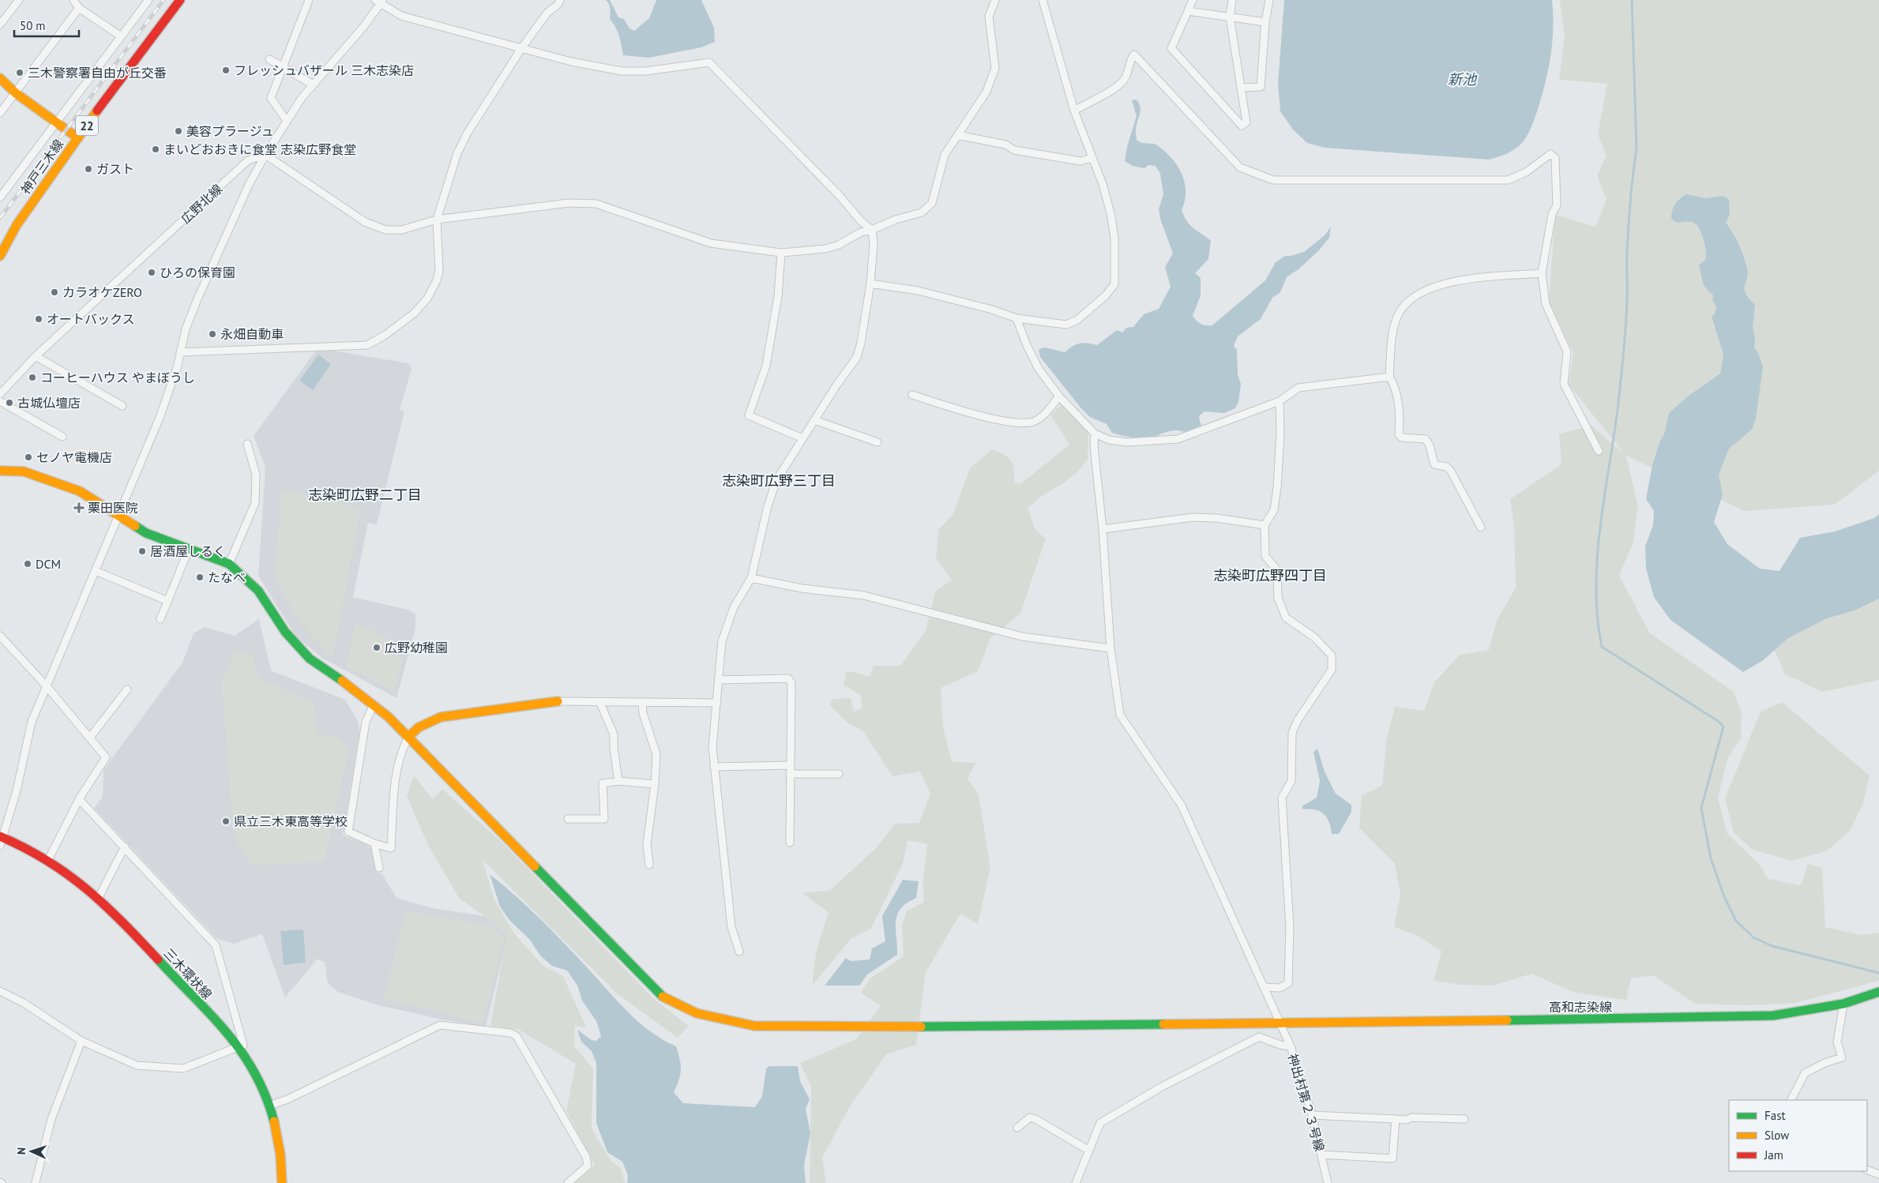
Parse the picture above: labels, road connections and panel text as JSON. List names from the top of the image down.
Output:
{
  "streets": {
    "street": [
      "22",
      "神戸三木線",
      "広野北線",
      "三木環状線",
      "高和志染線",
      "神出村第２３号線"
    ]
  },
  "crossings": [
    ["高和志染線", "神出村第２３号線"]
  ],
  "districts": ["志染町広野三丁目", "志染町広野二丁目", "志染町広野四丁目"],
  "water": ["新池"],
  "places": {
    "other": [
      "フレッシュバザール 三木志染店",
      "三木警察署自由が丘交番",
      "美容プラージュ",
      "まいどおおきに食堂 志染広野食堂",
      "ガスト",
      "ひろの保育園",
      "カラオケZERO",
      "オートバックス",
      "永畑自動車",
      "コーヒーハウス やまぼうし",
      "古城仏壇店",
      "セノヤ電機店",
      "居酒屋しるく",
      "DCM",
      "たなべ",
      "広野幼稚園",
      "県立三木東高等学校"
    ],
    "health": ["栗田医院"]
  },
  "legend": ["Fast", "Slow", "Jam"],
  "scale_bar": "50 m",
  "north": "left"
}
